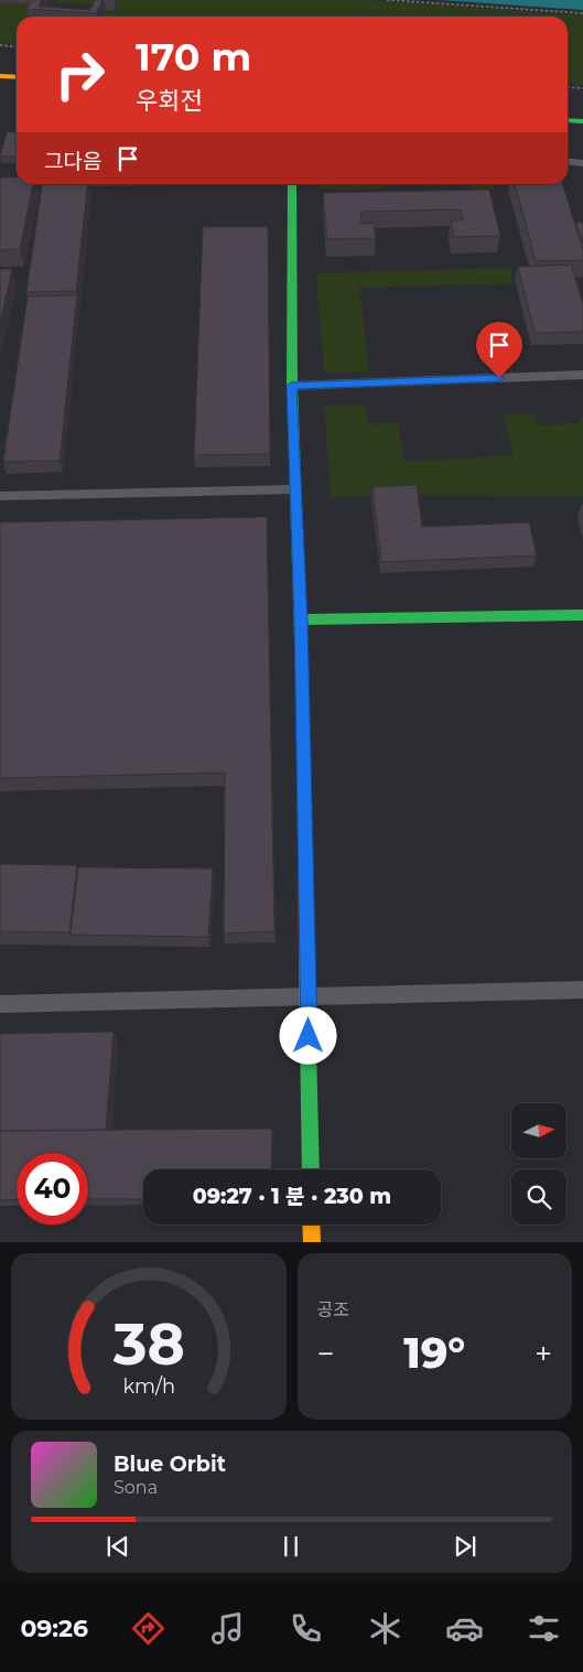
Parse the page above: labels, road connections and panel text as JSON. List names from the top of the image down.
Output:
{
  "north": "right",
  "page": {
    "turn": ["170 m", "우회전"],
    "then": "그다음",
    "limit": "40",
    "trip": "09:27 · 1 분 · 230 m",
    "tile": "공조",
    "heat": ["−", "19°", "+"],
    "song": ["Blue Orbit", "Sona"],
    "tabs": "09:26",
    "gauge": ["38", "km/h"]
  }
}
